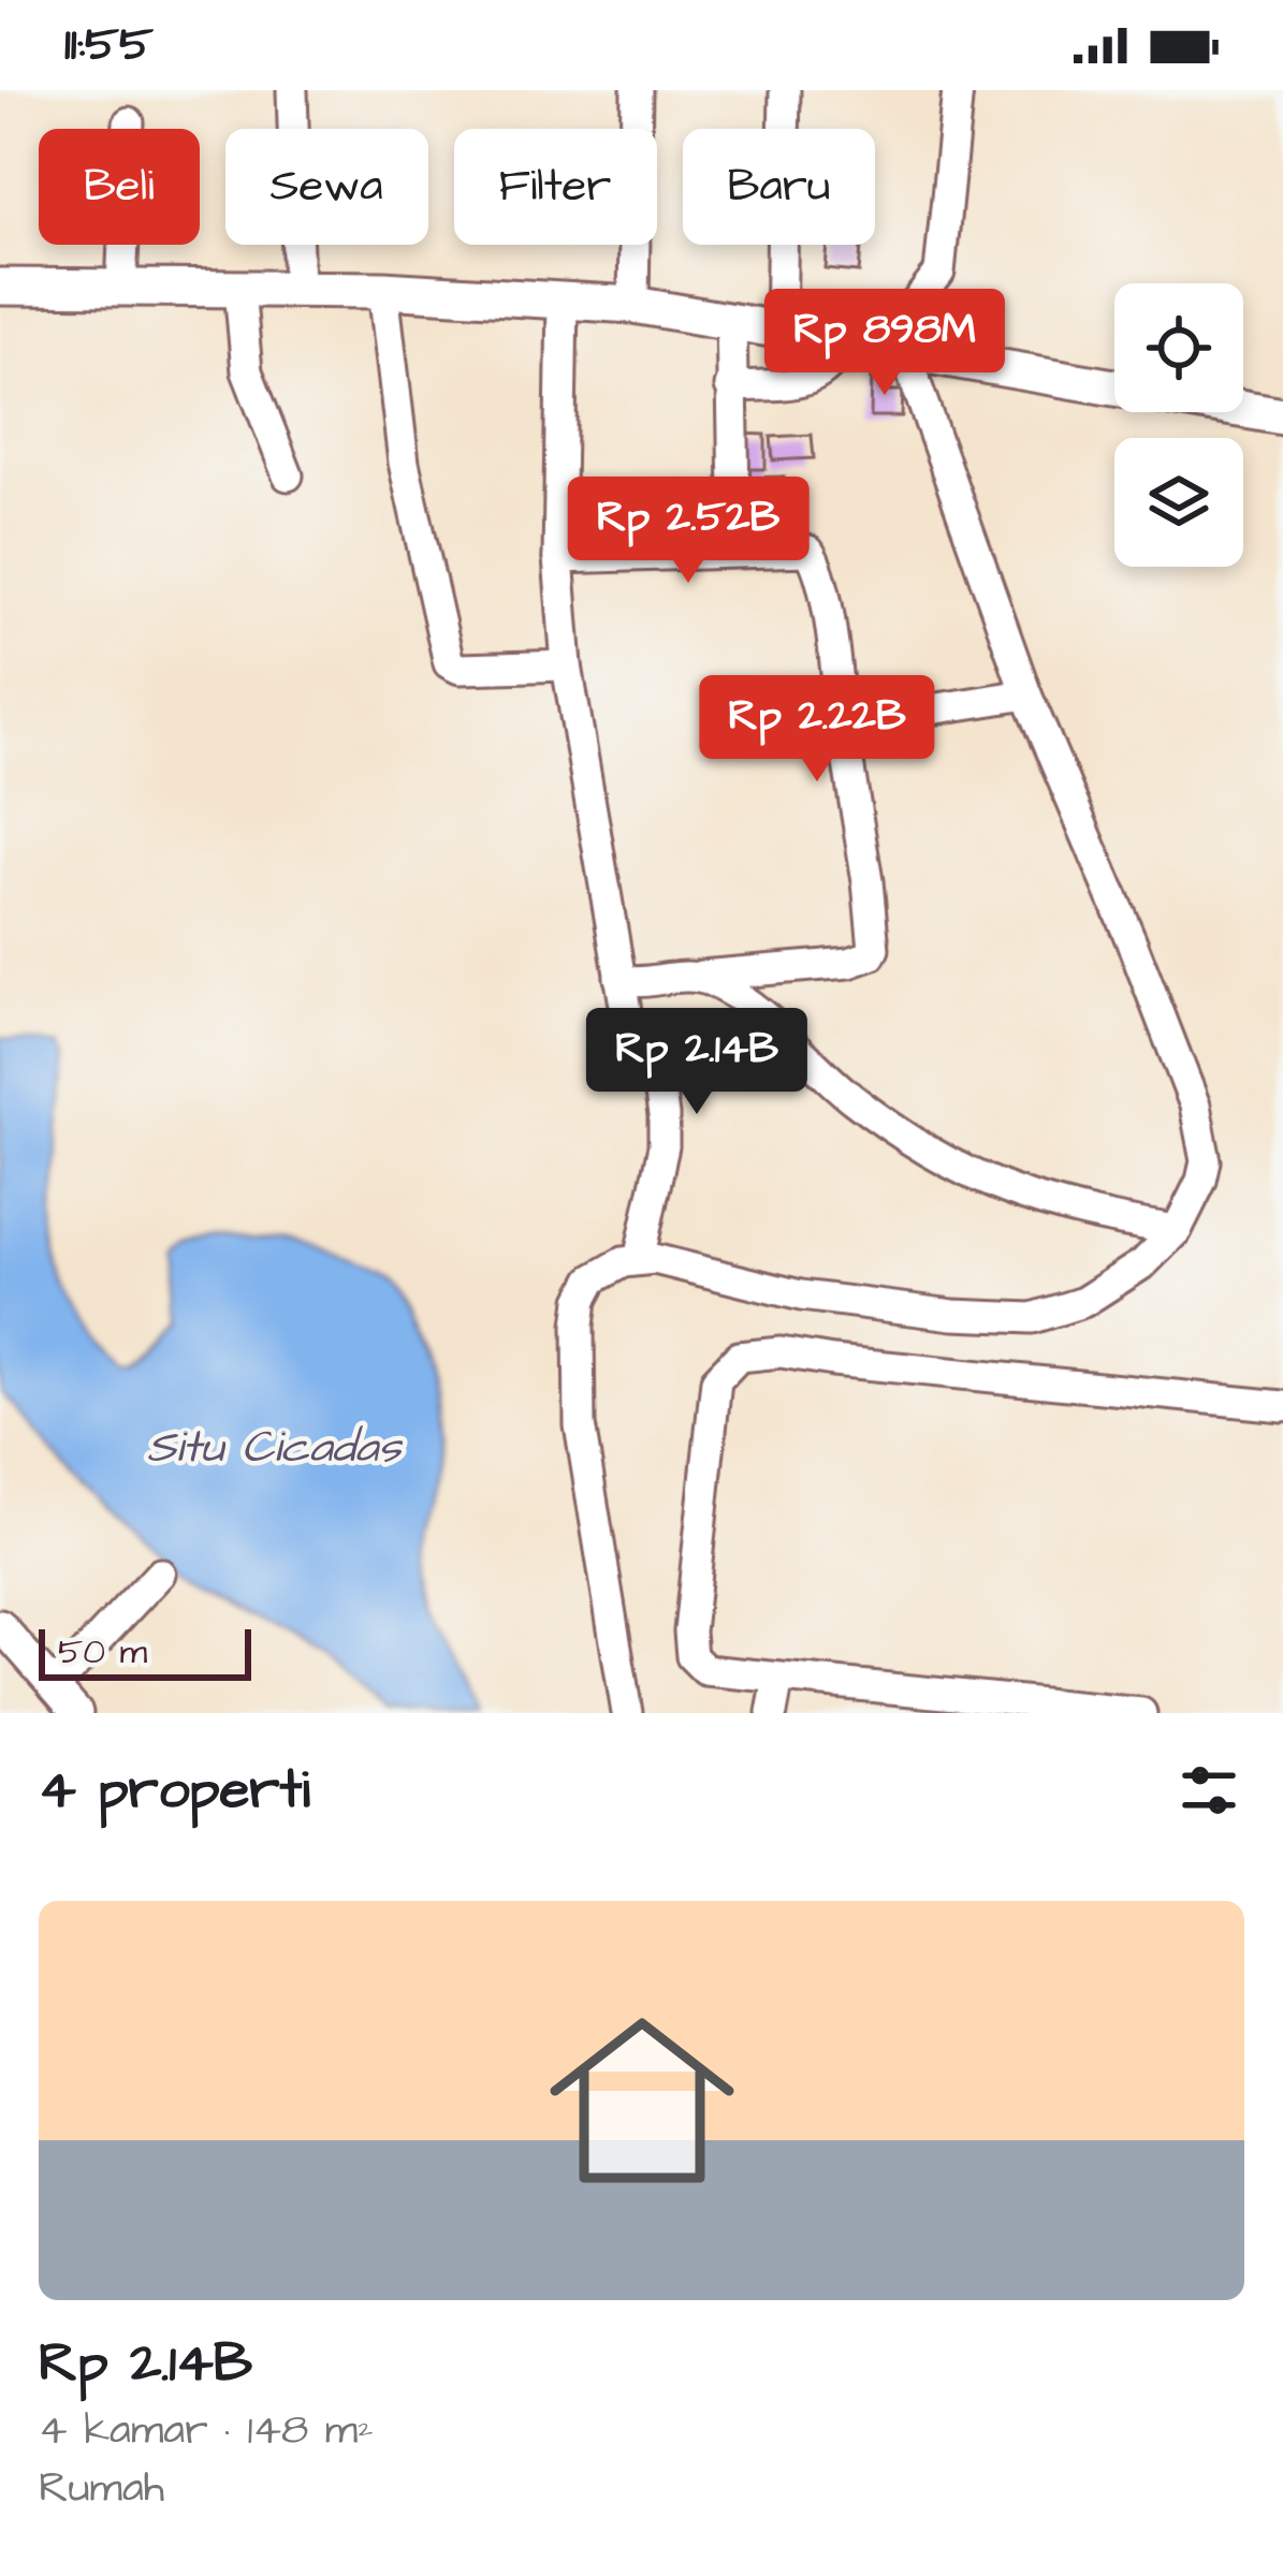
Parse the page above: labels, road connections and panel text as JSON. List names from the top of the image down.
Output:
{
  "water": ["Situ Cicadas"],
  "scale_bar": "50 m",
  "page": {
    "status": "11:55",
    "chip": [
      "Beli",
      "Sewa",
      "Filter",
      "Baru"
    ],
    "price": [
      "Rp 898M",
      "Rp 2.52B",
      "Rp 2.22B",
      "Rp 2.14B"
    ],
    "scale": "50 m",
    "heading": "4 properti",
    "list": [
      {
        "name": "Rp 2.14B",
        "note": "4 kamar · 148 m² · Rumah"
      }
    ]
  }
}
